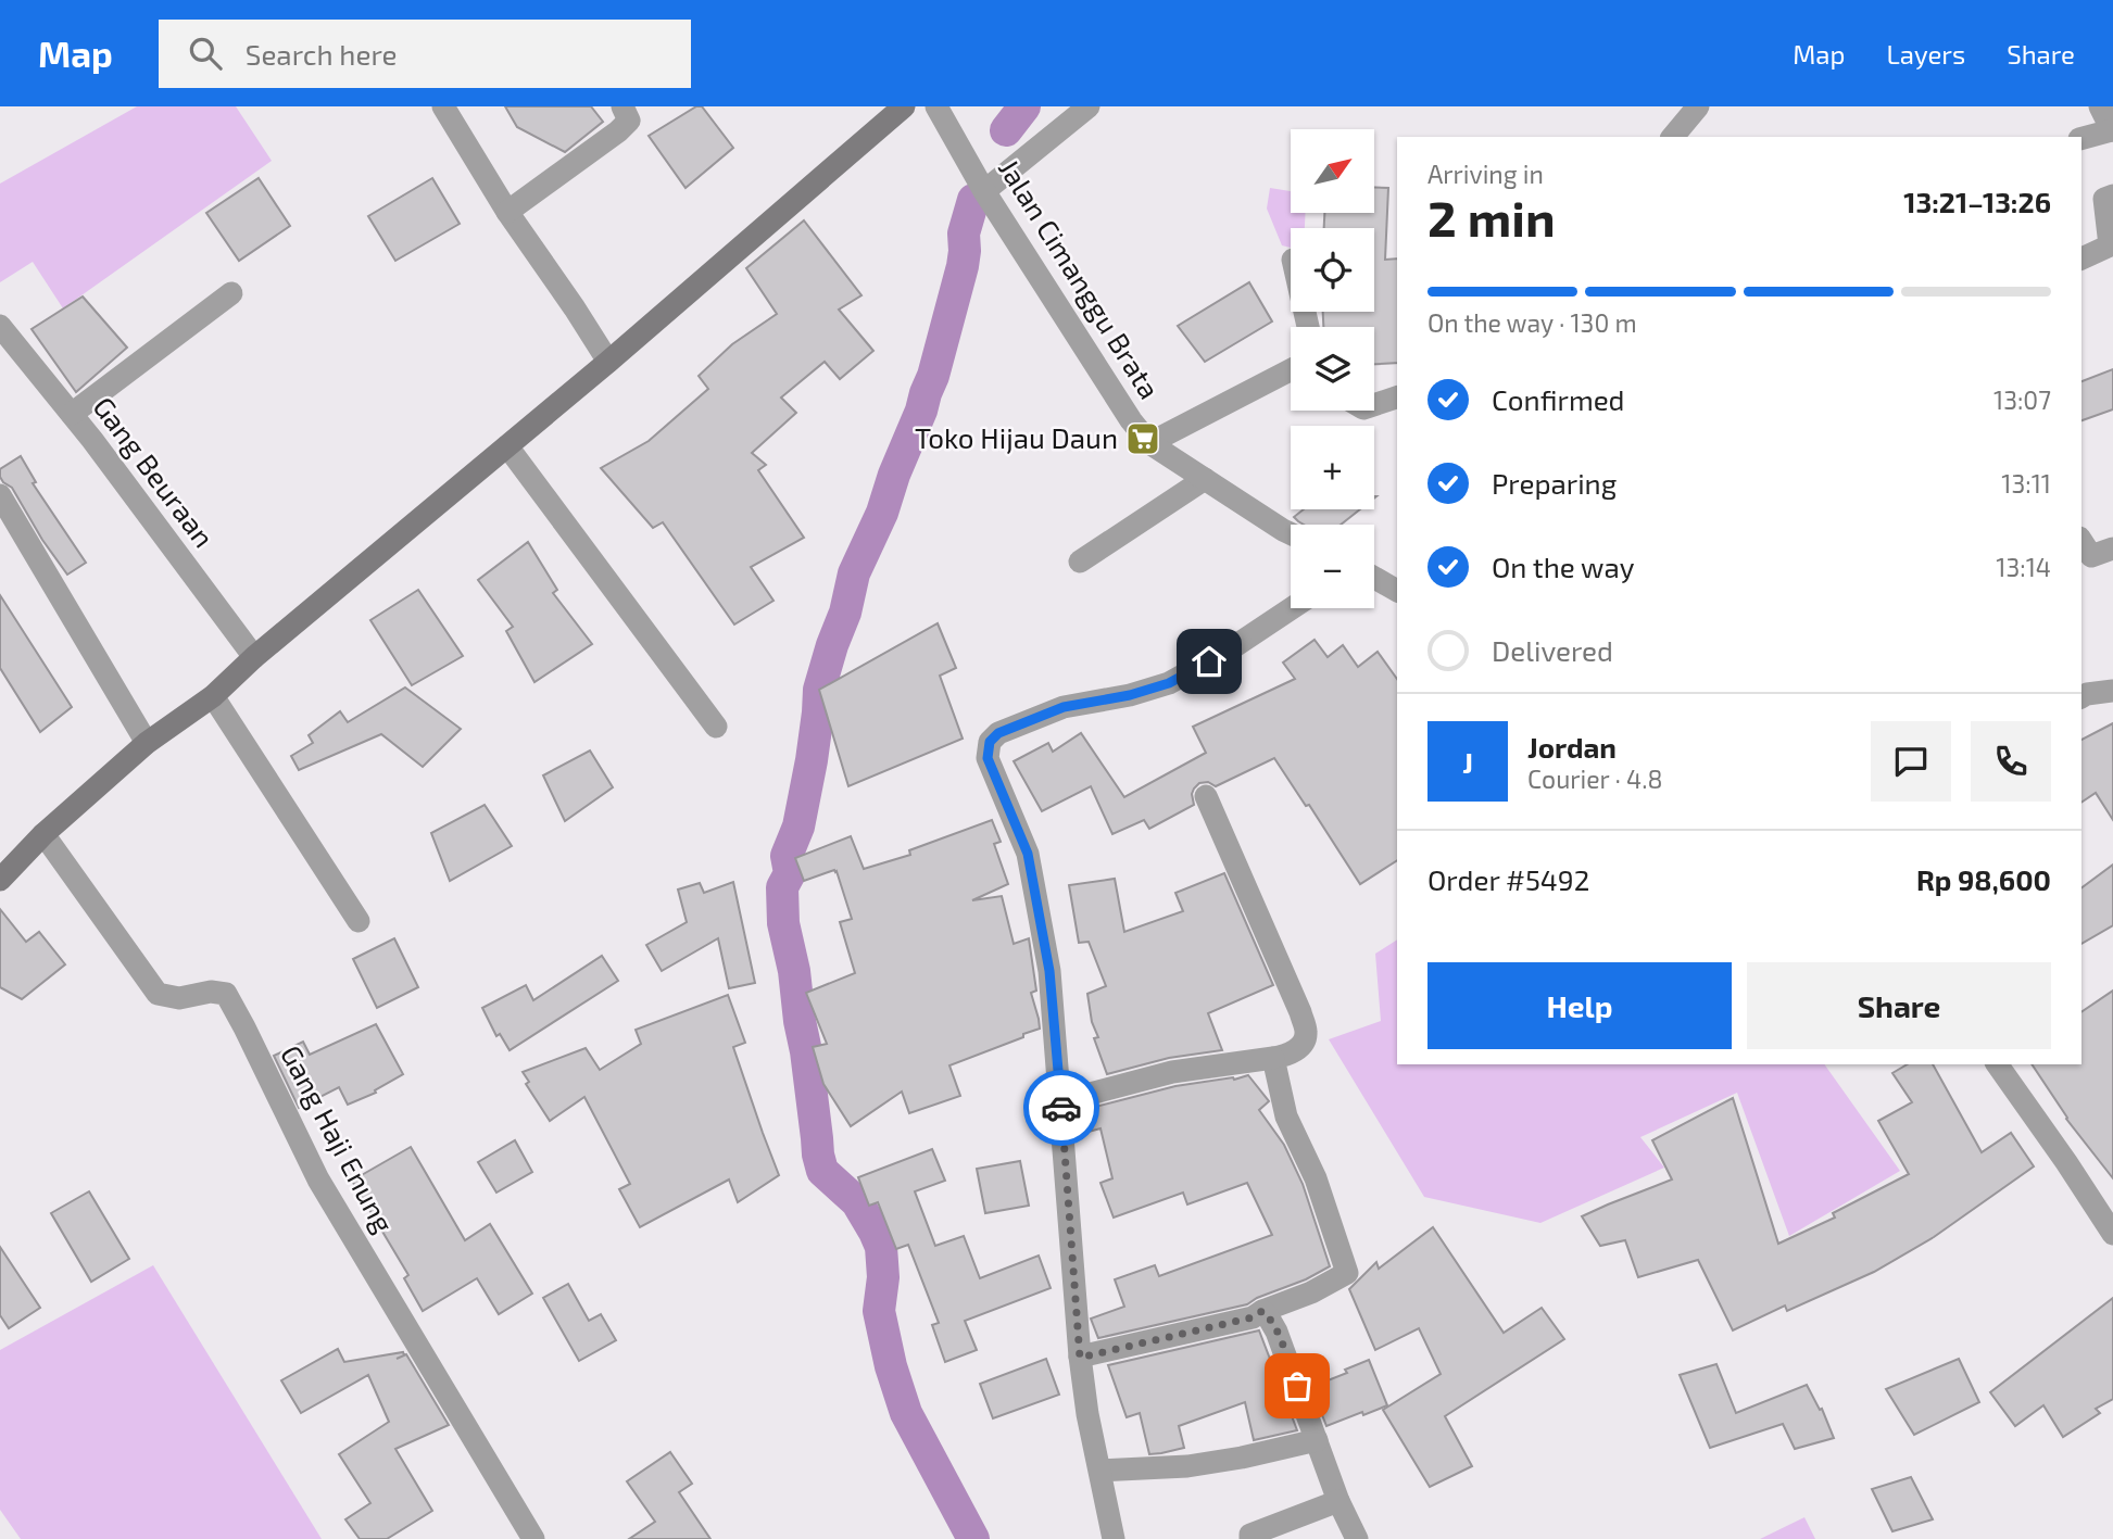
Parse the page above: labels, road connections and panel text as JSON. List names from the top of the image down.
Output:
{
  "streets": {
    "street": ["Jalan Cimanggu Brata", "Gang Beuraan", "Gang Haji Enung"]
  },
  "places": {
    "supermarket": ["Toko Hijau Daun"]
  },
  "north": "top right",
  "page": {
    "header": "Map",
    "search": "Search here",
    "nav": ["Map", "Layers", "Share"],
    "map_buttons": ["+", "−"],
    "heading": ["2 min", "Arriving in", "13:21–13:26"],
    "panel": [
      "Jordan",
      "Courier · 4.8",
      "Order #5492",
      "Rp 98,600"
    ],
    "bar": "On the way · 130 m",
    "list": [
      ["Confirmed", "13:07"],
      ["Preparing", "13:11"],
      ["On the way", "13:14"],
      "Delivered"
    ],
    "round": "J",
    "buttons": ["Help", "Share"]
  }
}
